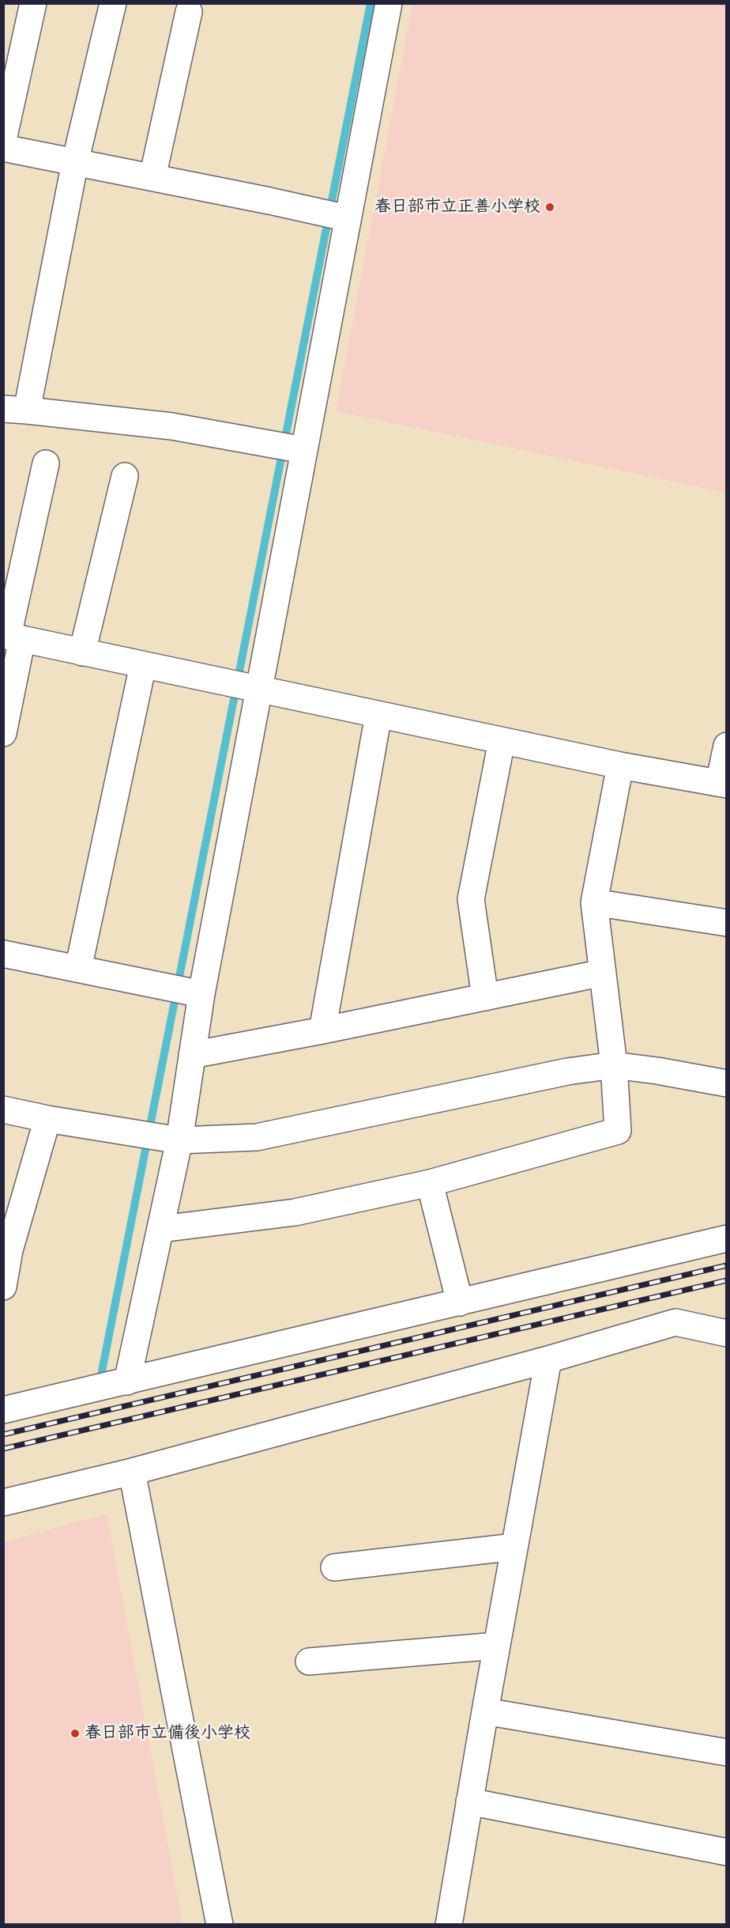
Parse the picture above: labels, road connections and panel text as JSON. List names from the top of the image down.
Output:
{
  "places": ["春日部市立正善小学校", "春日部市立備後小学校"]
}
